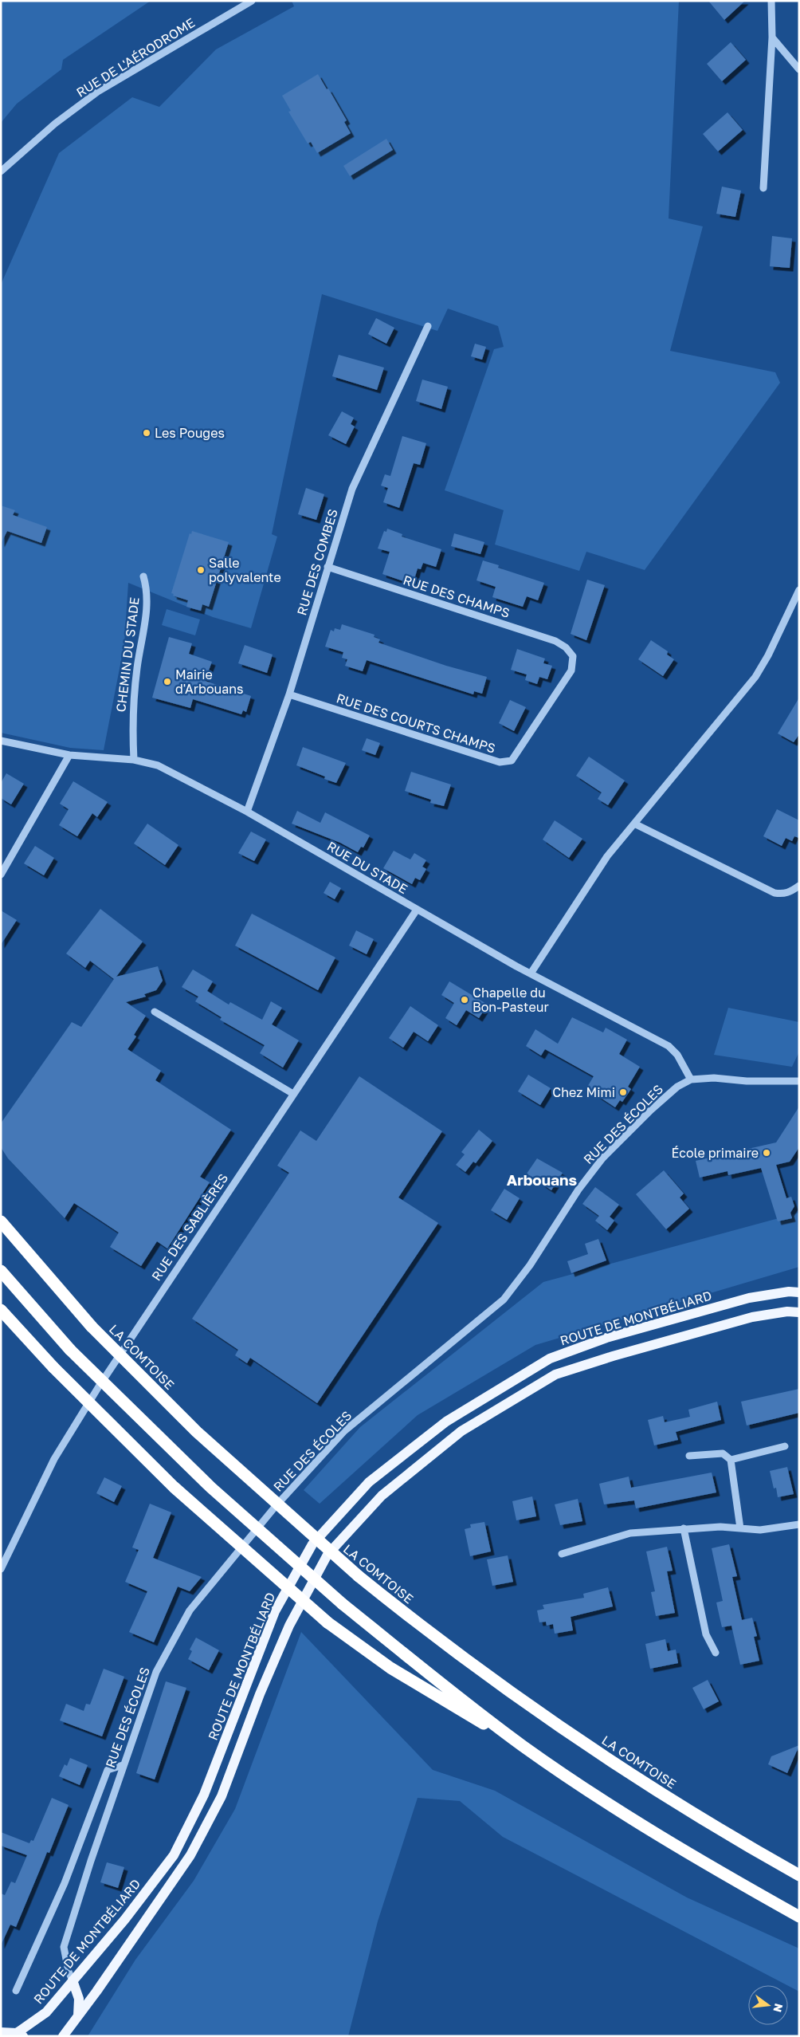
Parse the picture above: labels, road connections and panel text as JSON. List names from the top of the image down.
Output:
{
  "streets": {
    "highway": ["LA COMTOISE"],
    "main road": ["ROUTE DE MONTBÉLIARD"],
    "street": [
      "RUE DE L'AÉRODROME",
      "RUE DES COMBES",
      "RUE DES CHAMPS",
      "CHEMIN DU STADE",
      "RUE DES COURTS CHAMPS",
      "RUE DU STADE",
      "RUE DES ÉCOLES",
      "RUE DES SABLIÈRES"
    ]
  },
  "crossings": [
    ["RUE DES COMBES", "RUE DES CHAMPS"],
    ["RUE DES COMBES", "RUE DES COURTS CHAMPS"],
    ["RUE DES COMBES", "RUE DU STADE"],
    ["RUE DES CHAMPS", "RUE DES COURTS CHAMPS"],
    ["CHEMIN DU STADE", "RUE DU STADE"],
    ["RUE DU STADE", "RUE DES ÉCOLES"],
    ["RUE DU STADE", "RUE DES SABLIÈRES"],
    ["RUE DES ÉCOLES", "ROUTE DE MONTBÉLIARD"]
  ],
  "districts": ["Arbouans"],
  "places": [
    "Les Pouges",
    "Salle polyvalente",
    "Mairie d'Arbouans",
    "Chapelle du Bon-Pasteur",
    "Chez Mimi",
    "École primaire"
  ],
  "north": "right"
}
